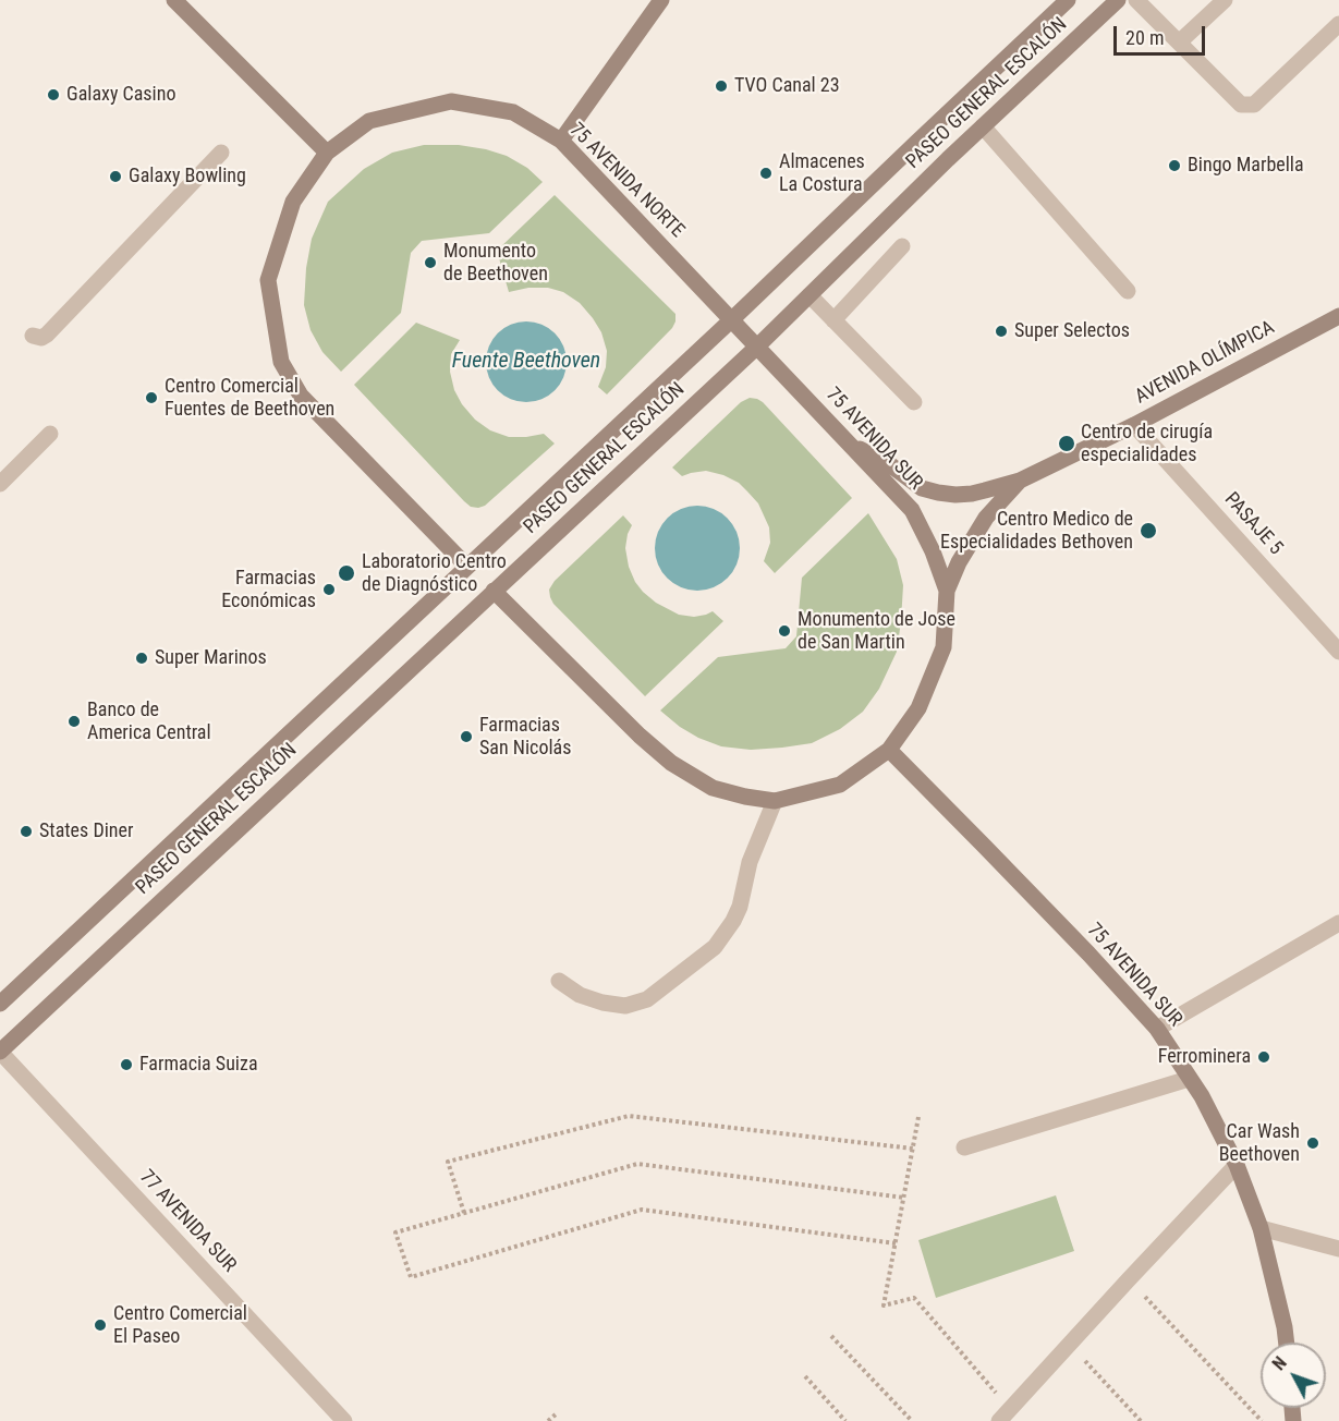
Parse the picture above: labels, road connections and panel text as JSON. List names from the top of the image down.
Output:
{
  "streets": {
    "main road": [
      "PASEO GENERAL ESCALÓN",
      "75 AVENIDA NORTE",
      "AVENIDA OLÍMPICA",
      "75 AVENIDA SUR"
    ],
    "street": ["PASAJE 5", "77 AVENIDA SUR"]
  },
  "crossings": [
    ["PASEO GENERAL ESCALÓN", "75 AVENIDA NORTE"],
    ["PASEO GENERAL ESCALÓN", "75 AVENIDA SUR"],
    ["PASEO GENERAL ESCALÓN", "77 AVENIDA SUR"],
    ["75 AVENIDA NORTE", "75 AVENIDA SUR"],
    ["AVENIDA OLÍMPICA", "75 AVENIDA SUR"],
    ["AVENIDA OLÍMPICA", "PASAJE 5"]
  ],
  "water": ["Fuente Beethoven"],
  "places": [
    "TVO Canal 23",
    "Galaxy Casino",
    "Bingo Marbella",
    "Almacenes La Costura",
    "Galaxy Bowling",
    "Monumento de Beethoven",
    "Super Selectos",
    "Centro Comercial Fuentes de Beethoven",
    "Centro de cirugía especialidades",
    "Centro Medico de Especialidades Bethoven",
    "Laboratorio Centro de Diagnóstico",
    "Farmacias Económicas",
    "Monumento de Jose de San Martin",
    "Super Marinos",
    "Banco de America Central",
    "Farmacias San Nicolás",
    "States Diner",
    "Ferrominera",
    "Farmacia Suiza",
    "Car Wash Beethoven",
    "Centro Comercial El Paseo"
  ],
  "scale_bar": "20 m",
  "north": "top left"
}
